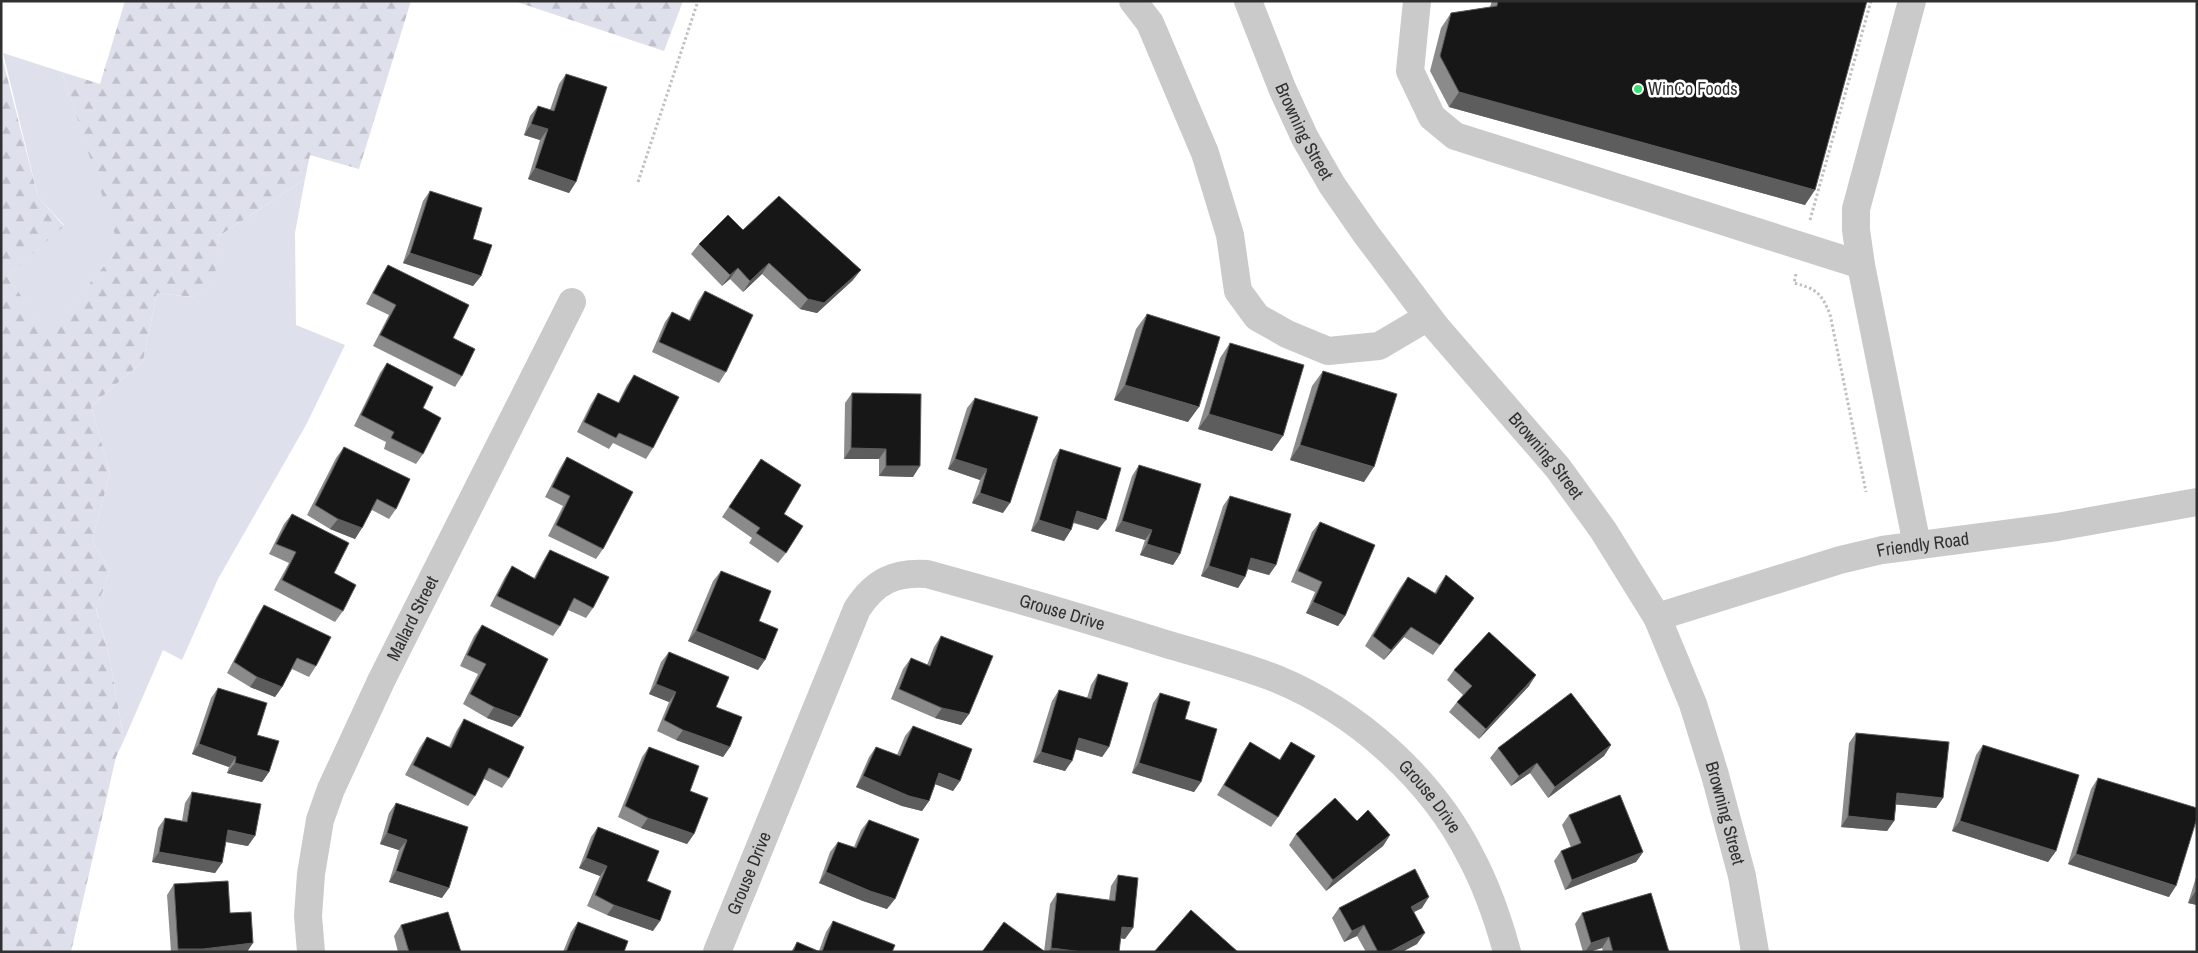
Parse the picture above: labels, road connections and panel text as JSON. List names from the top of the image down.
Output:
{
  "streets": {
    "street": [
      "Browning Street",
      "Friendly Road",
      "Grouse Drive",
      "Mallard Street"
    ]
  },
  "crossings": [
    ["Browning Street", "Friendly Road"]
  ],
  "places": ["WinCo Foods"]
}
